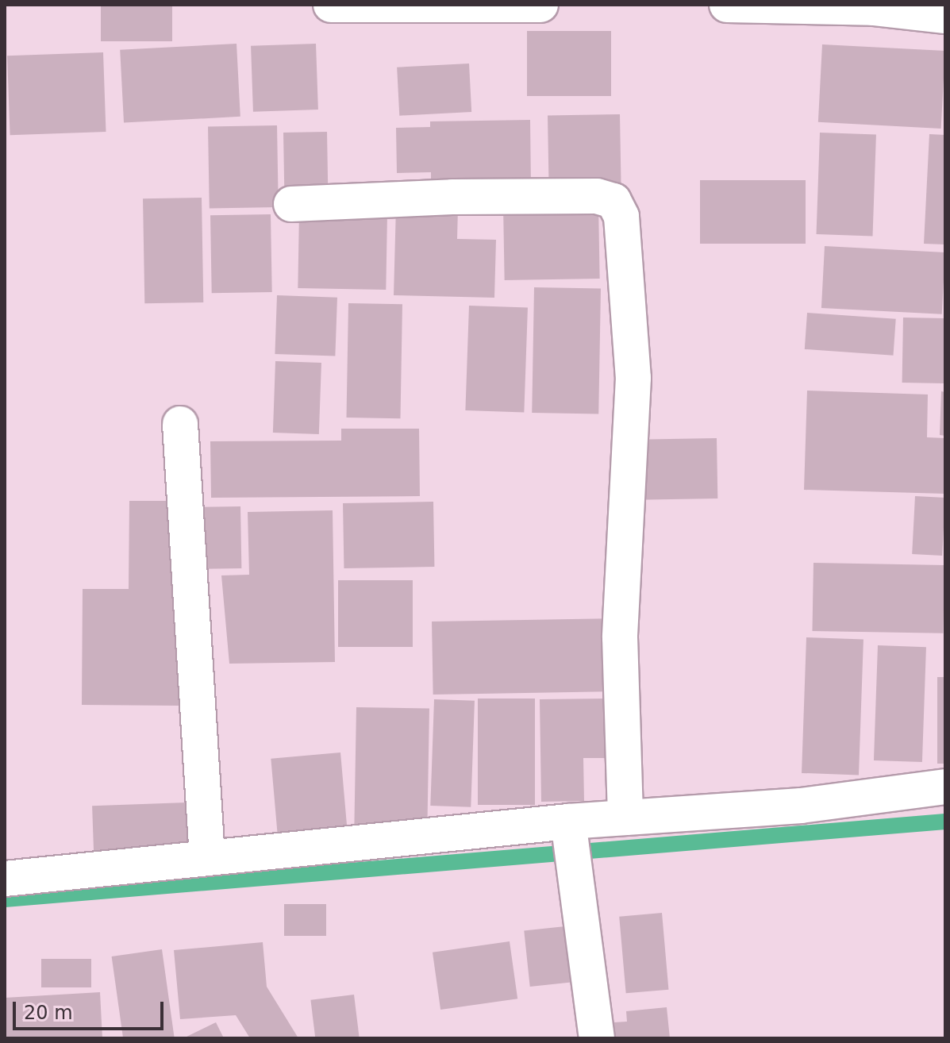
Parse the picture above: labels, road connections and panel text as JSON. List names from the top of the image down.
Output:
{
  "scale_bar": "20 m"
}
